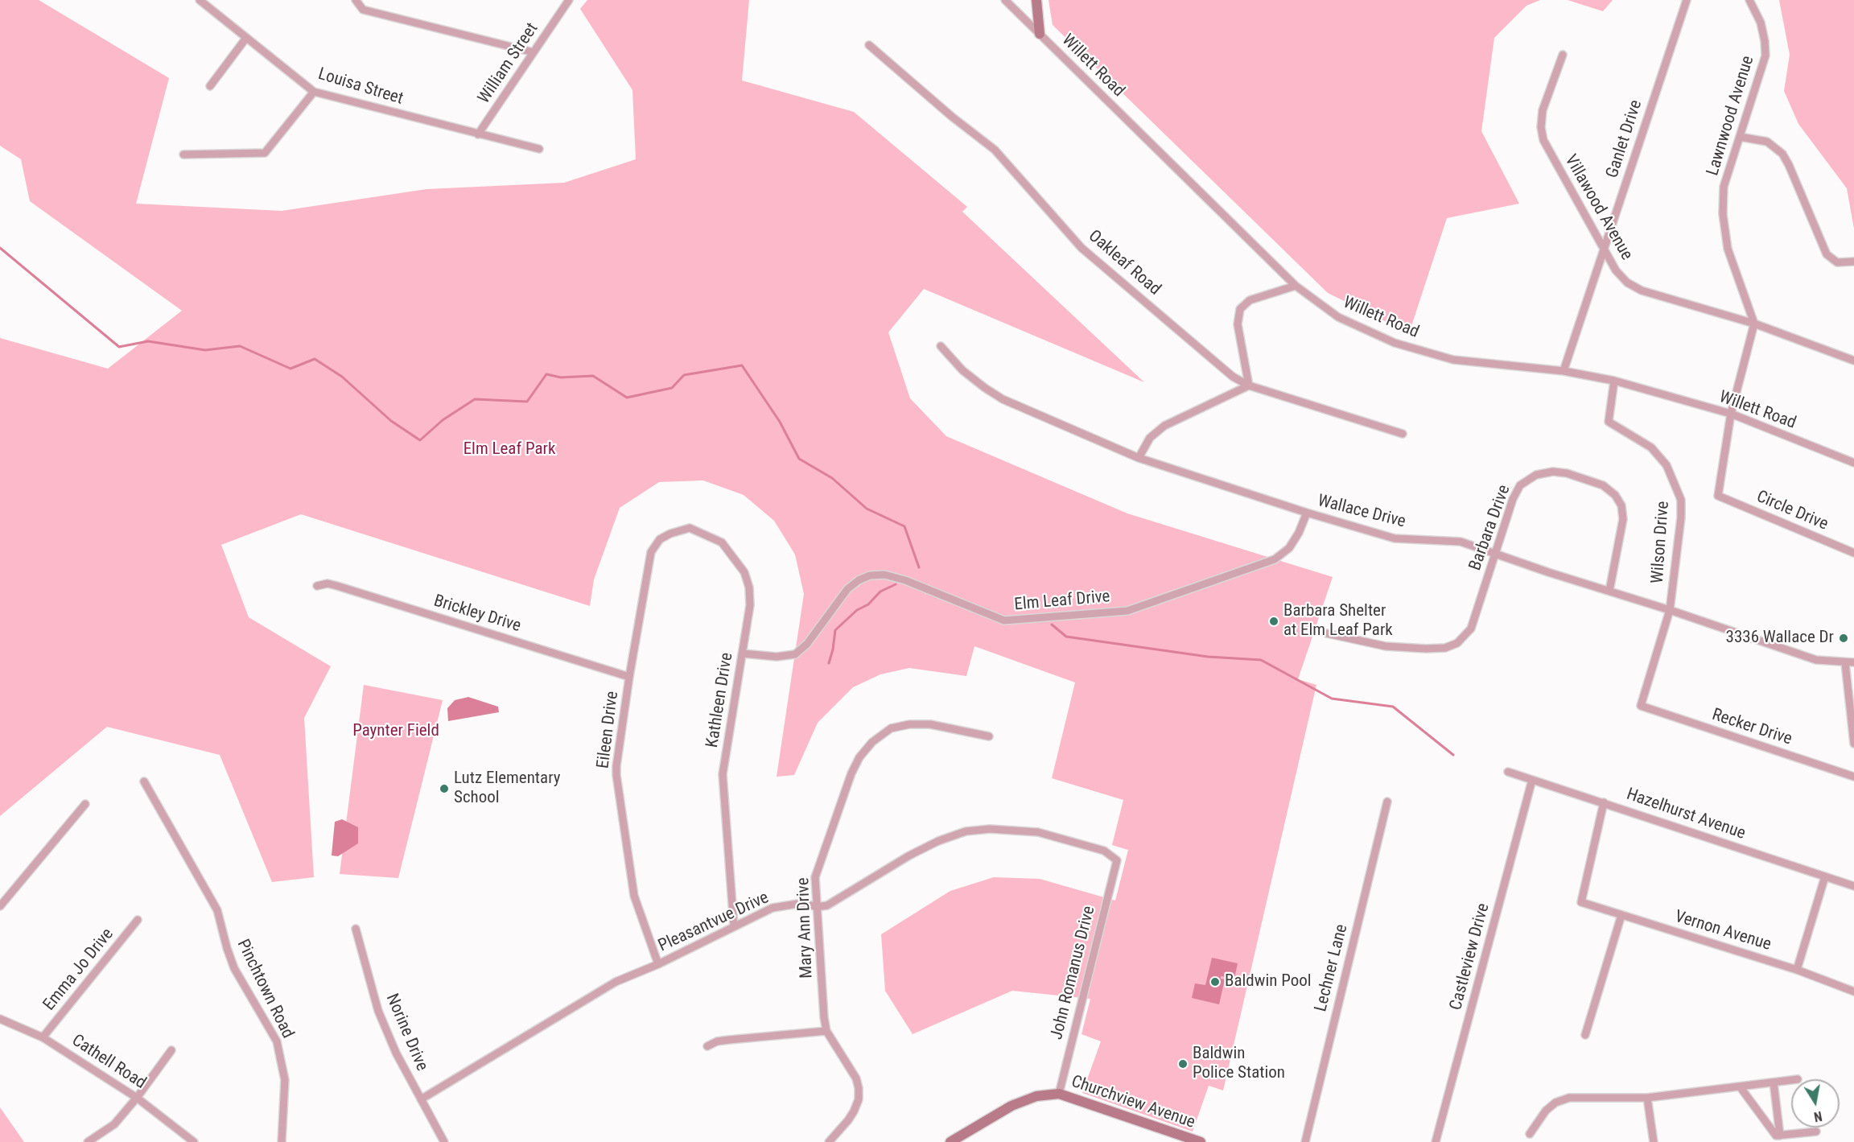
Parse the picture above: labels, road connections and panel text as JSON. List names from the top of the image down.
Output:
{
  "streets": {
    "street": [
      "William Street",
      "Willett Road",
      "Louisa Street",
      "Lawnwood Avenue",
      "Ganlet Drive",
      "Villawood Avenue",
      "Oakleaf Road",
      "Circle Drive",
      "Wallace Drive",
      "Barbara Drive",
      "Wilson Drive",
      "Elm Leaf Drive",
      "Brickley Drive",
      "Kathleen Drive",
      "Recker Drive",
      "Eileen Drive",
      "Hazelhurst Avenue",
      "Pleasantvue Drive",
      "Mary Ann Drive",
      "Vernon Avenue",
      "Castleview Drive",
      "Lechner Lane",
      "Emma Jo Drive",
      "John Romanus Drive",
      "Pinchtown Road",
      "Norine Drive",
      "Cathell Road",
      "Churchview Avenue"
    ]
  },
  "crossings": [
    ["William Street", "Louisa Street"],
    ["Willett Road", "Ganlet Drive"],
    ["Willett Road", "Circle Drive"],
    ["Willett Road", "Wilson Drive"],
    ["Lawnwood Avenue", "Villawood Avenue"],
    ["Ganlet Drive", "Villawood Avenue"],
    ["Wallace Drive", "Barbara Drive"],
    ["Wallace Drive", "Wilson Drive"],
    ["Wallace Drive", "Elm Leaf Drive"],
    ["Wilson Drive", "Recker Drive"],
    ["Elm Leaf Drive", "Kathleen Drive"],
    ["Brickley Drive", "Eileen Drive"],
    ["Kathleen Drive", "Eileen Drive"],
    ["Kathleen Drive", "Pleasantvue Drive"],
    ["Eileen Drive", "Pleasantvue Drive"],
    ["Hazelhurst Avenue", "Vernon Avenue"],
    ["Hazelhurst Avenue", "Castleview Drive"],
    ["Pleasantvue Drive", "Mary Ann Drive"],
    ["Pleasantvue Drive", "John Romanus Drive"],
    ["Pleasantvue Drive", "Norine Drive"],
    ["Mary Ann Drive", "John Romanus Drive"],
    ["Emma Jo Drive", "Cathell Road"],
    ["John Romanus Drive", "Churchview Avenue"]
  ],
  "parks": ["Elm Leaf Park", "Paynter Field"],
  "places": [
    "Barbara Shelter at Elm Leaf Park",
    "3336 Wallace Dr",
    "Lutz Elementary School",
    "Baldwin Pool",
    "Baldwin Police Station"
  ],
  "north": "bottom"
}
